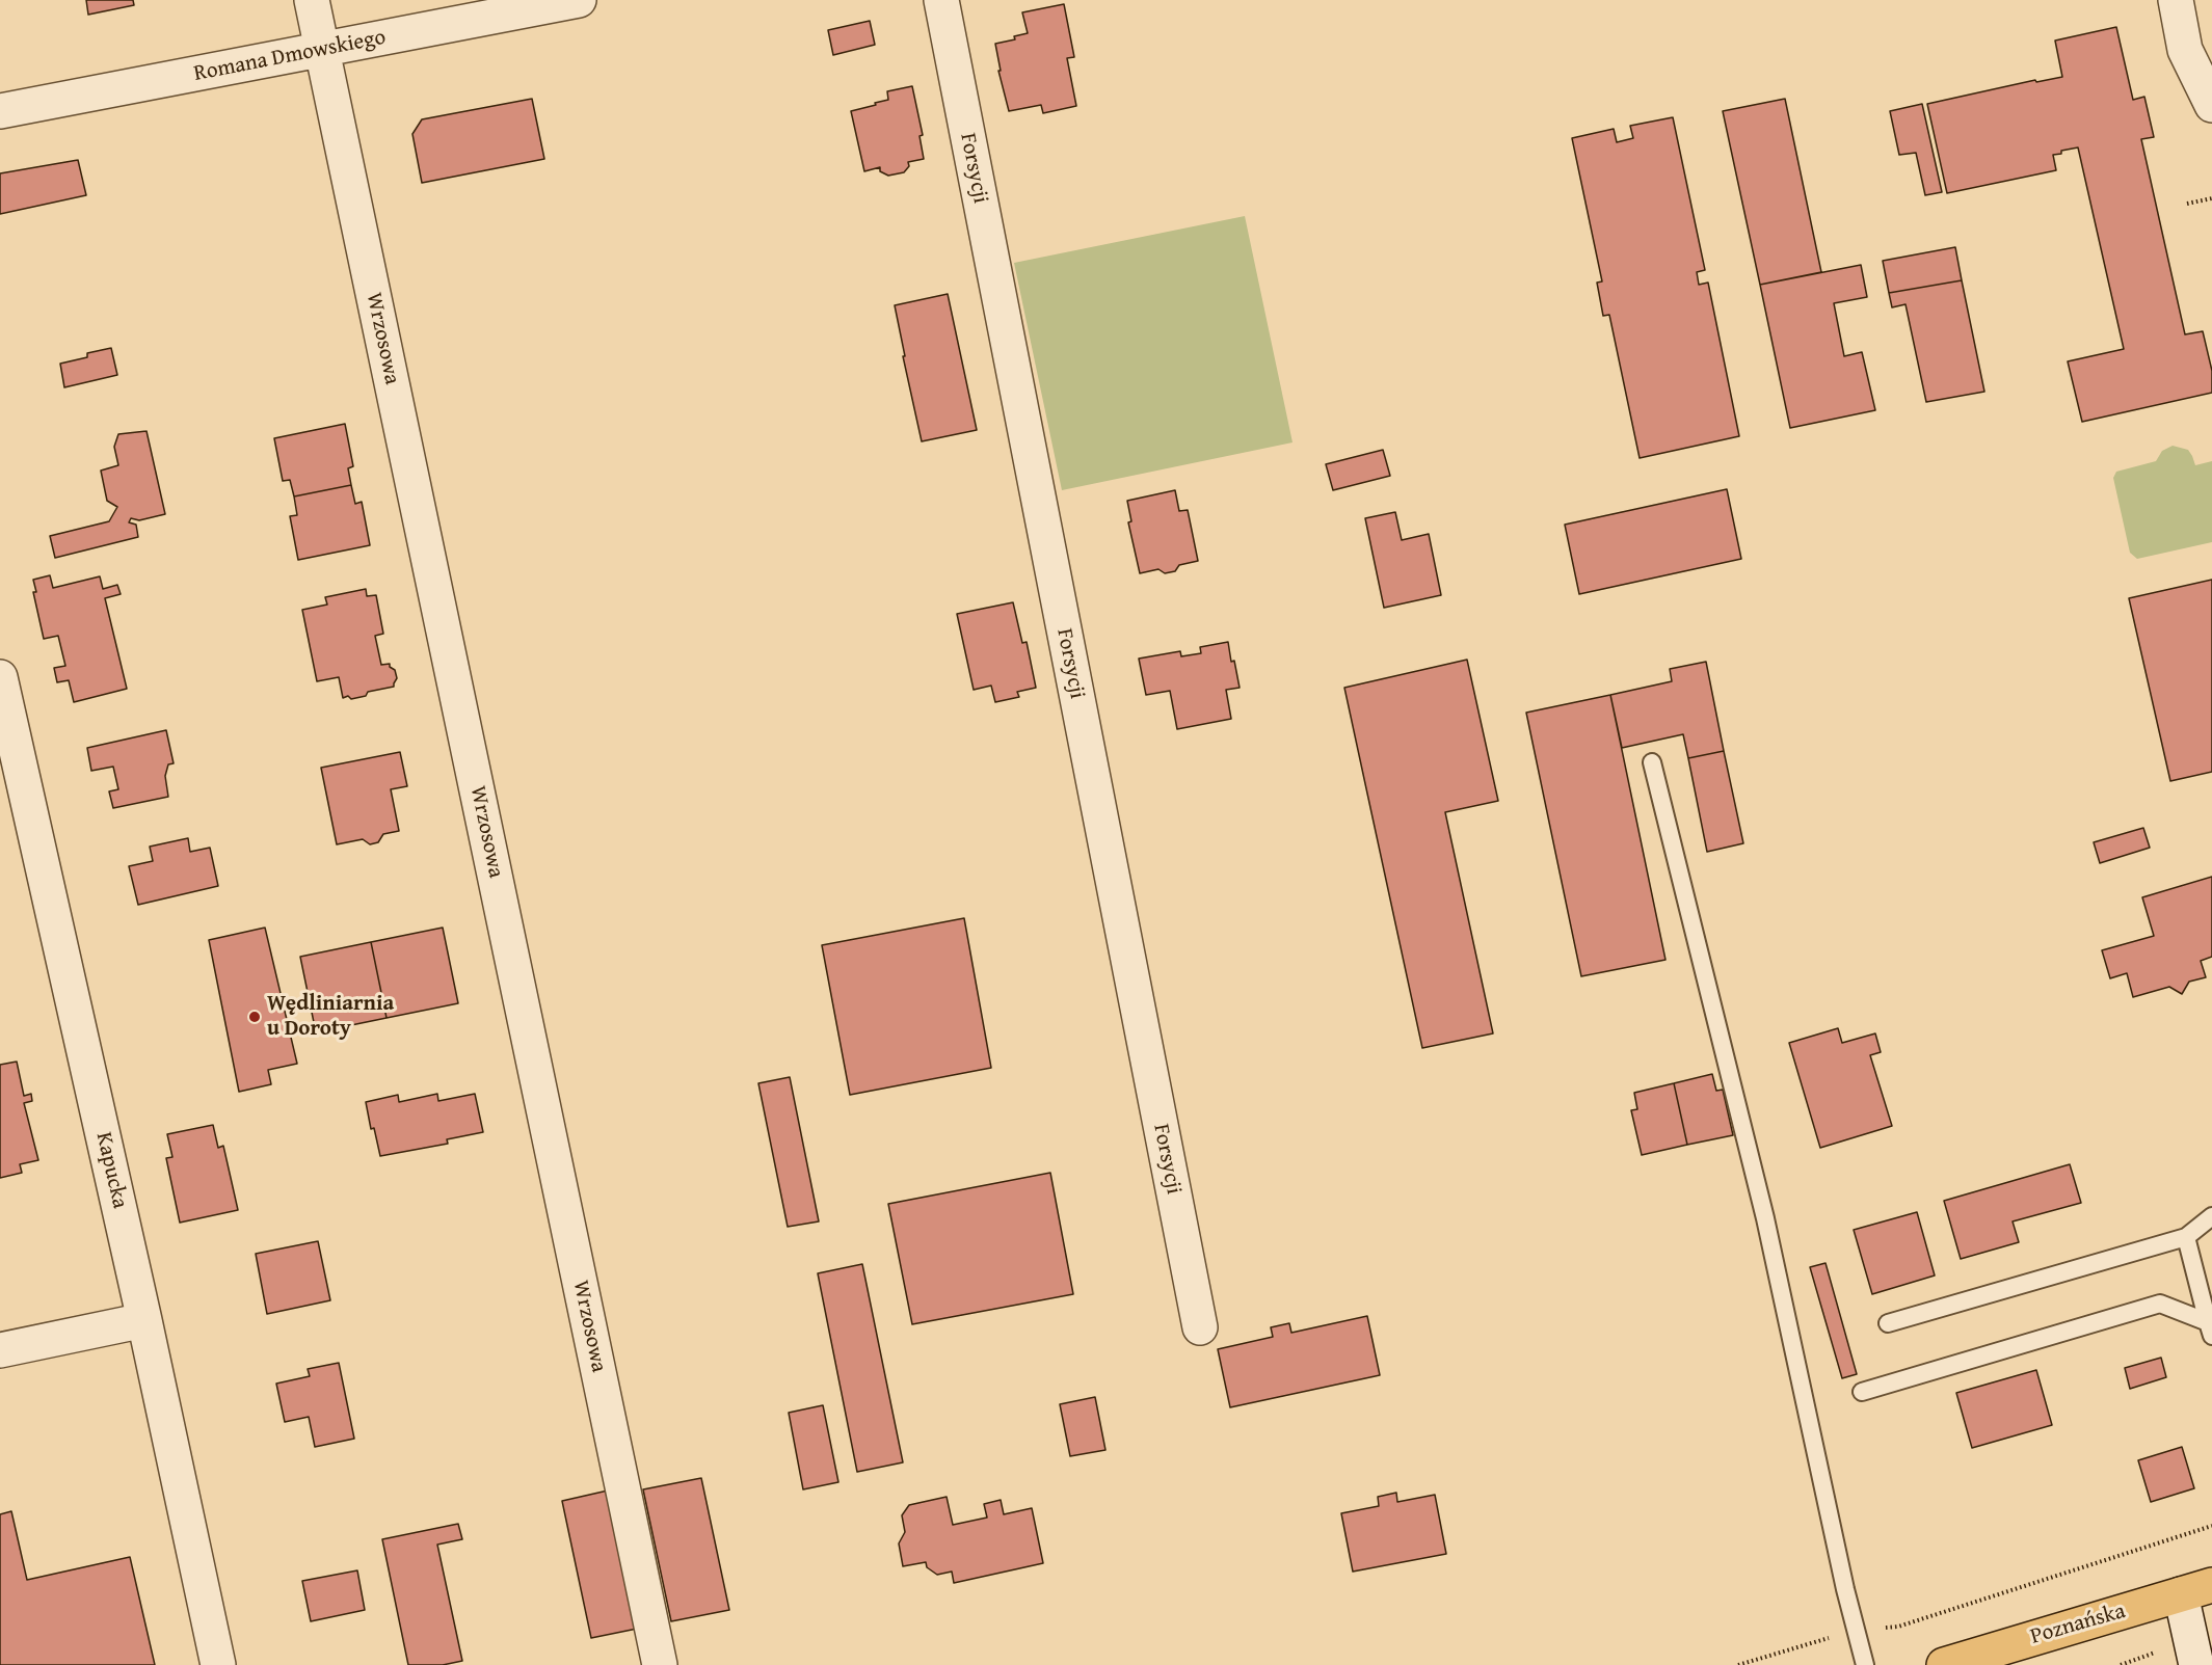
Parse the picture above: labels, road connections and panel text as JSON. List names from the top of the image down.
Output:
{
  "streets": {
    "main road": ["Poznańska"],
    "street": [
      "Romana Dmowskiego",
      "Forsycji",
      "Wrzosowa",
      "Kapucka"
    ]
  },
  "crossings": [
    ["Romana Dmowskiego", "Wrzosowa"]
  ],
  "places": ["Wędliniarnia u Doroty"]
}
